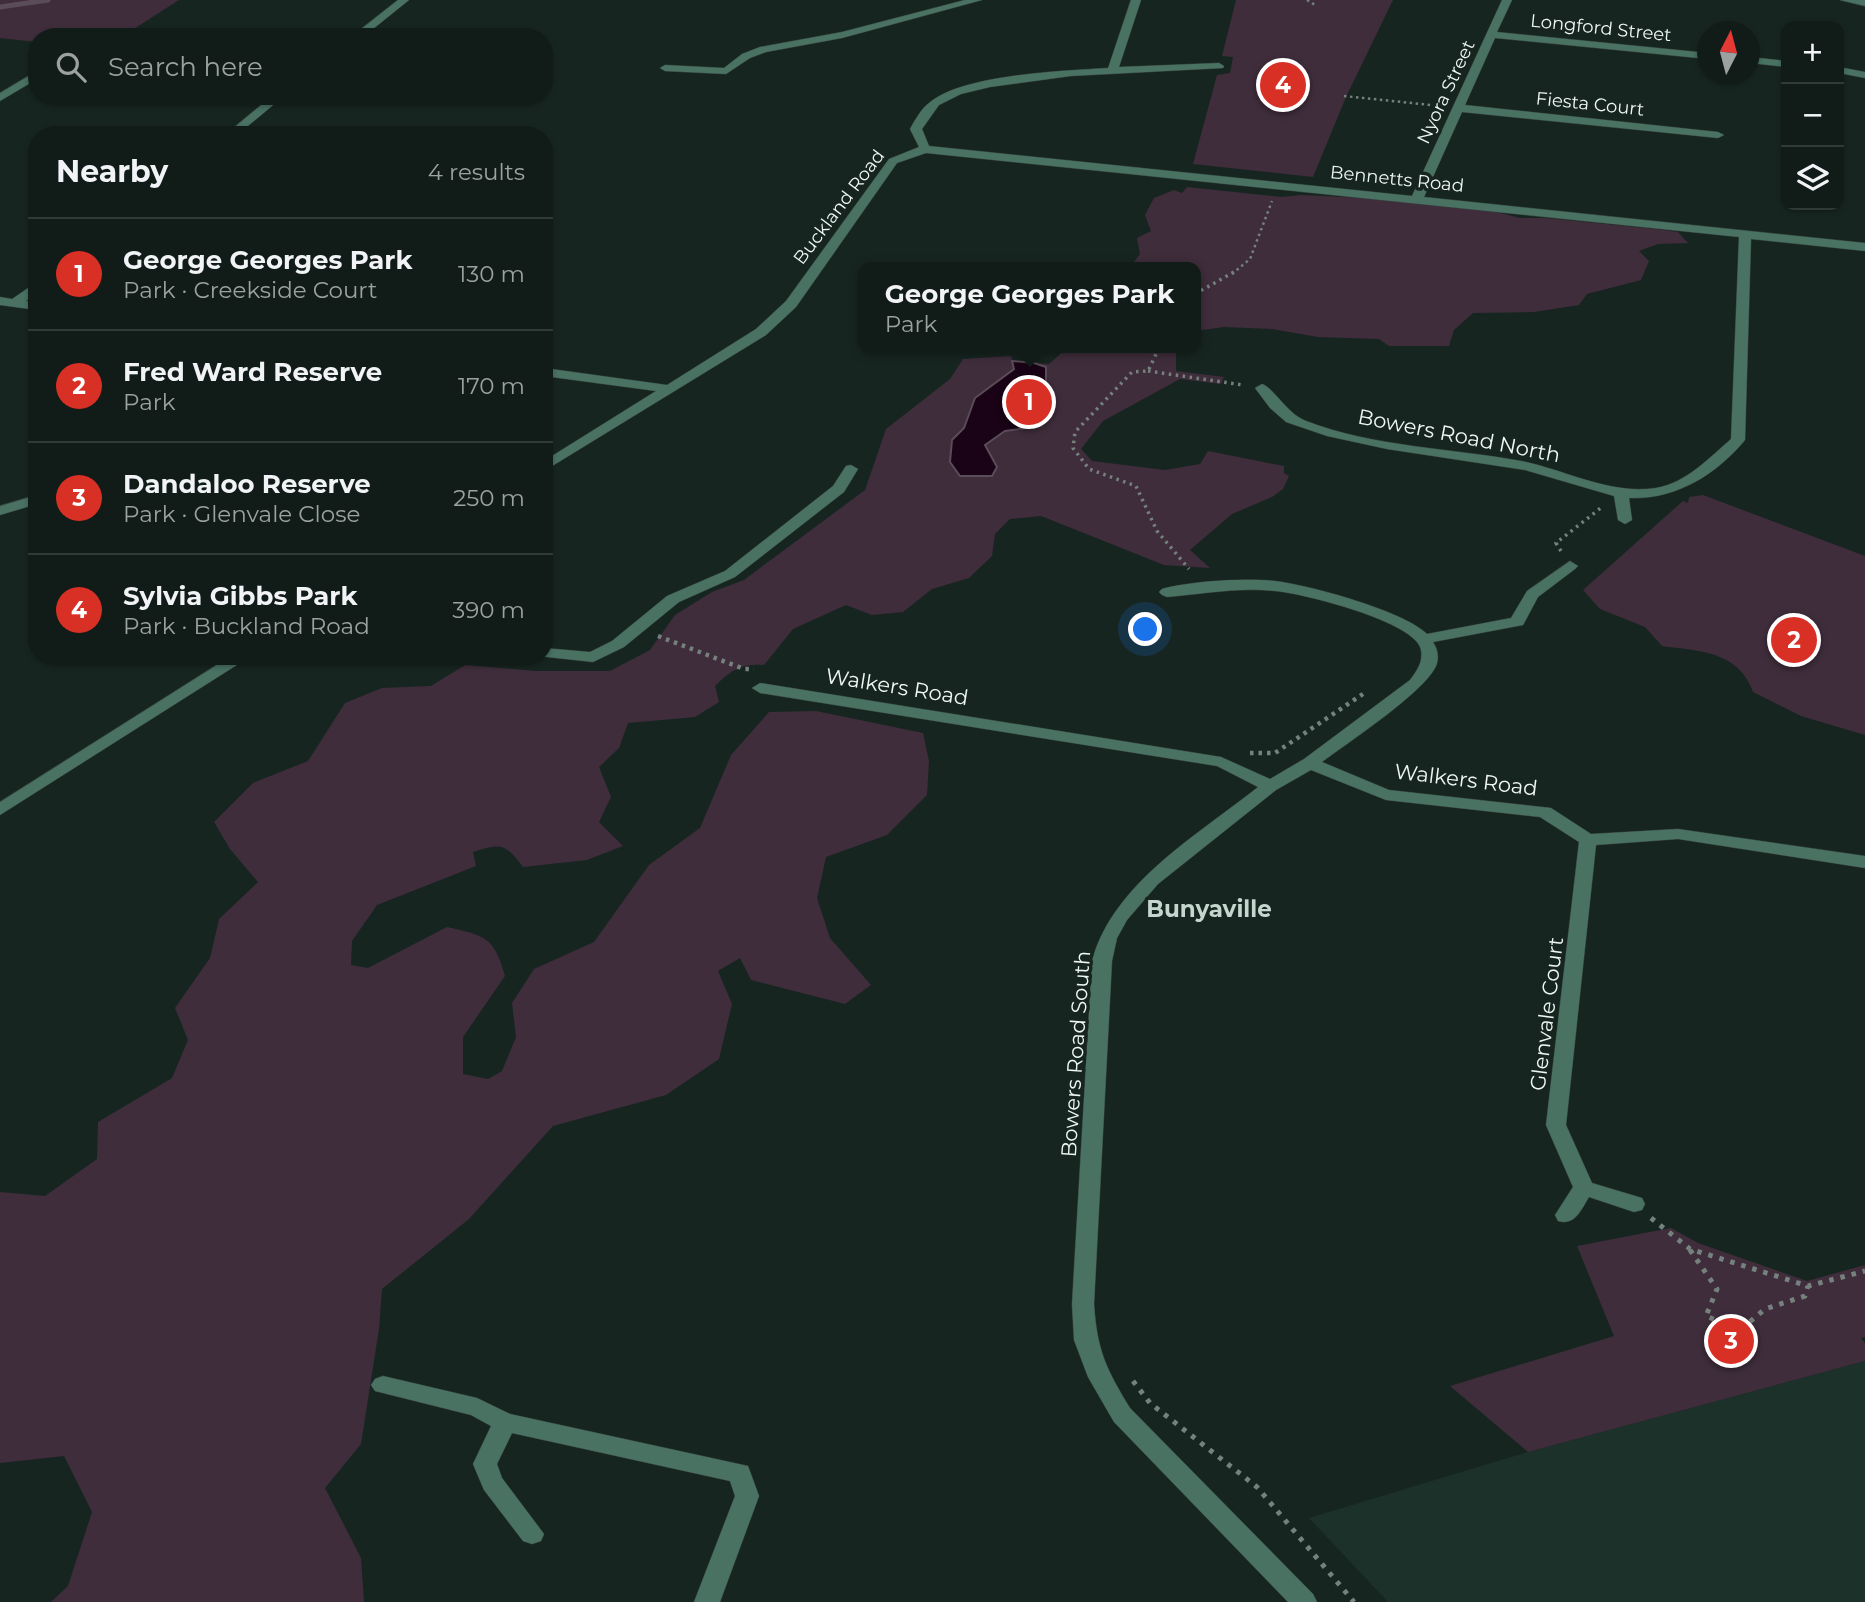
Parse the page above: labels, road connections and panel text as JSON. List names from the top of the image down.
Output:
{
  "streets": {
    "street": [
      "Longford Street",
      "Nyora Street",
      "Fiesta Court",
      "Bennetts Road",
      "Buckland Road",
      "Bowers Road North",
      "Walkers Road",
      "Glenvale Court",
      "Bowers Road South"
    ]
  },
  "crossings": [
    ["Longford Street", "Nyora Street"],
    ["Nyora Street", "Fiesta Court"],
    ["Nyora Street", "Bennetts Road"],
    ["Bennetts Road", "Buckland Road"],
    ["Bennetts Road", "Bowers Road North"],
    ["Walkers Road", "Glenvale Court"],
    ["Walkers Road", "Bowers Road South"]
  ],
  "districts": ["Bunyaville"],
  "north": "top",
  "page": {
    "map_buttons": ["+", "−"],
    "search": "Search here",
    "pins": [
      "4",
      "1",
      "2",
      "3"
    ],
    "heading": ["Nearby", "4 results"],
    "list": [
      {
        "mark": "1",
        "name": "George Georges Park",
        "note": "Park · Creekside Court",
        "value": "130 m"
      },
      {
        "mark": "2",
        "name": "Fred Ward Reserve",
        "note": "Park",
        "value": "170 m"
      },
      {
        "mark": "3",
        "name": "Dandaloo Reserve",
        "note": "Park · Glenvale Close",
        "value": "250 m"
      },
      {
        "mark": "4",
        "name": "Sylvia Gibbs Park",
        "note": "Park · Buckland Road",
        "value": "390 m"
      }
    ],
    "popup": ["George Georges Park", "Park"]
  }
}
